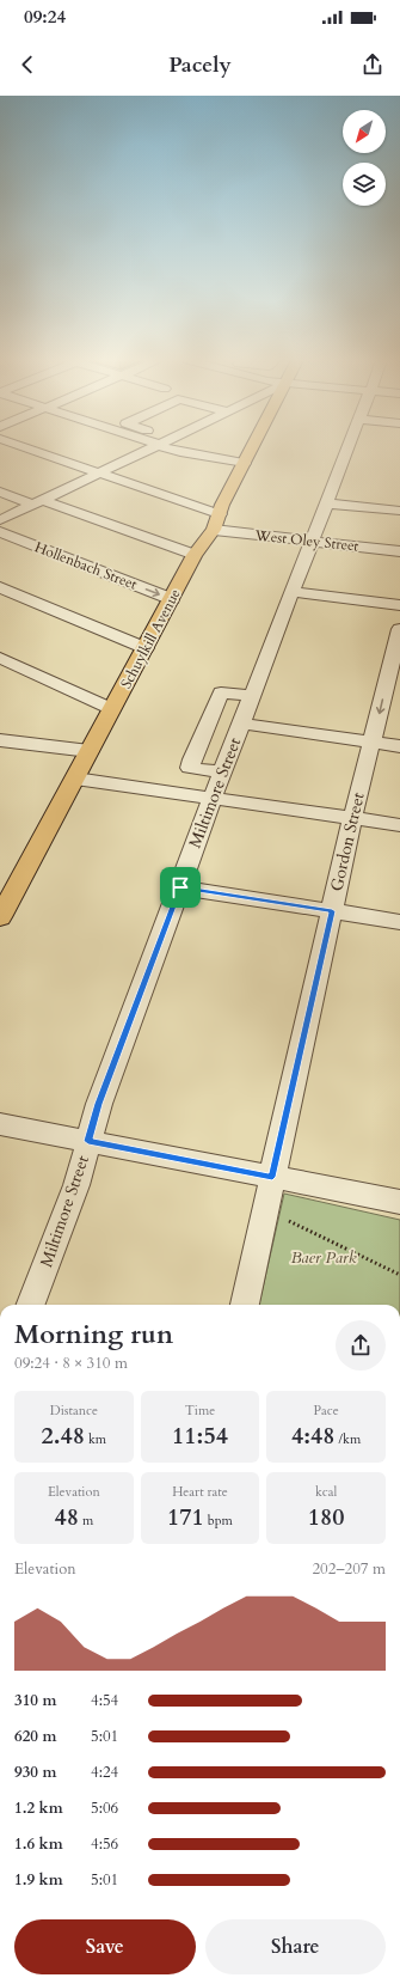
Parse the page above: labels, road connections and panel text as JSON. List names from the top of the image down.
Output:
{
  "streets": {
    "main road": ["Schuylkill Avenue"],
    "street": [
      "West Oley Street",
      "Hollenbach Street",
      "Miltimore Street",
      "Gordon Street"
    ]
  },
  "crossings": [
    ["West Oley Street", "Schuylkill Avenue"],
    ["West Oley Street", "Miltimore Street"],
    ["Hollenbach Street", "Schuylkill Avenue"]
  ],
  "parks": ["Baer Park"],
  "north": "bottom left",
  "page": {
    "status": "09:24",
    "header": "Pacely",
    "heading": ["Morning run", "09:24 · 8 × 310 m"],
    "stats": [
      ["Distance", "2.48 km"],
      ["Time", "11:54"],
      ["Pace", "4:48 /km"],
      ["Elevation", "48 m"],
      ["Heart rate", "171 bpm"],
      ["kcal", "180"]
    ],
    "chart": ["Elevation", "202–207 m"],
    "list": [
      {
        "name": "310 m",
        "note": "4:54"
      },
      {
        "name": "620 m",
        "note": "5:01"
      },
      {
        "name": "930 m",
        "note": "4:24"
      },
      {
        "name": "1.2 km",
        "note": "5:06"
      },
      {
        "name": "1.6 km",
        "note": "4:56"
      },
      {
        "name": "1.9 km",
        "note": "5:01"
      }
    ],
    "buttons": ["Save", "Share"]
  }
}
